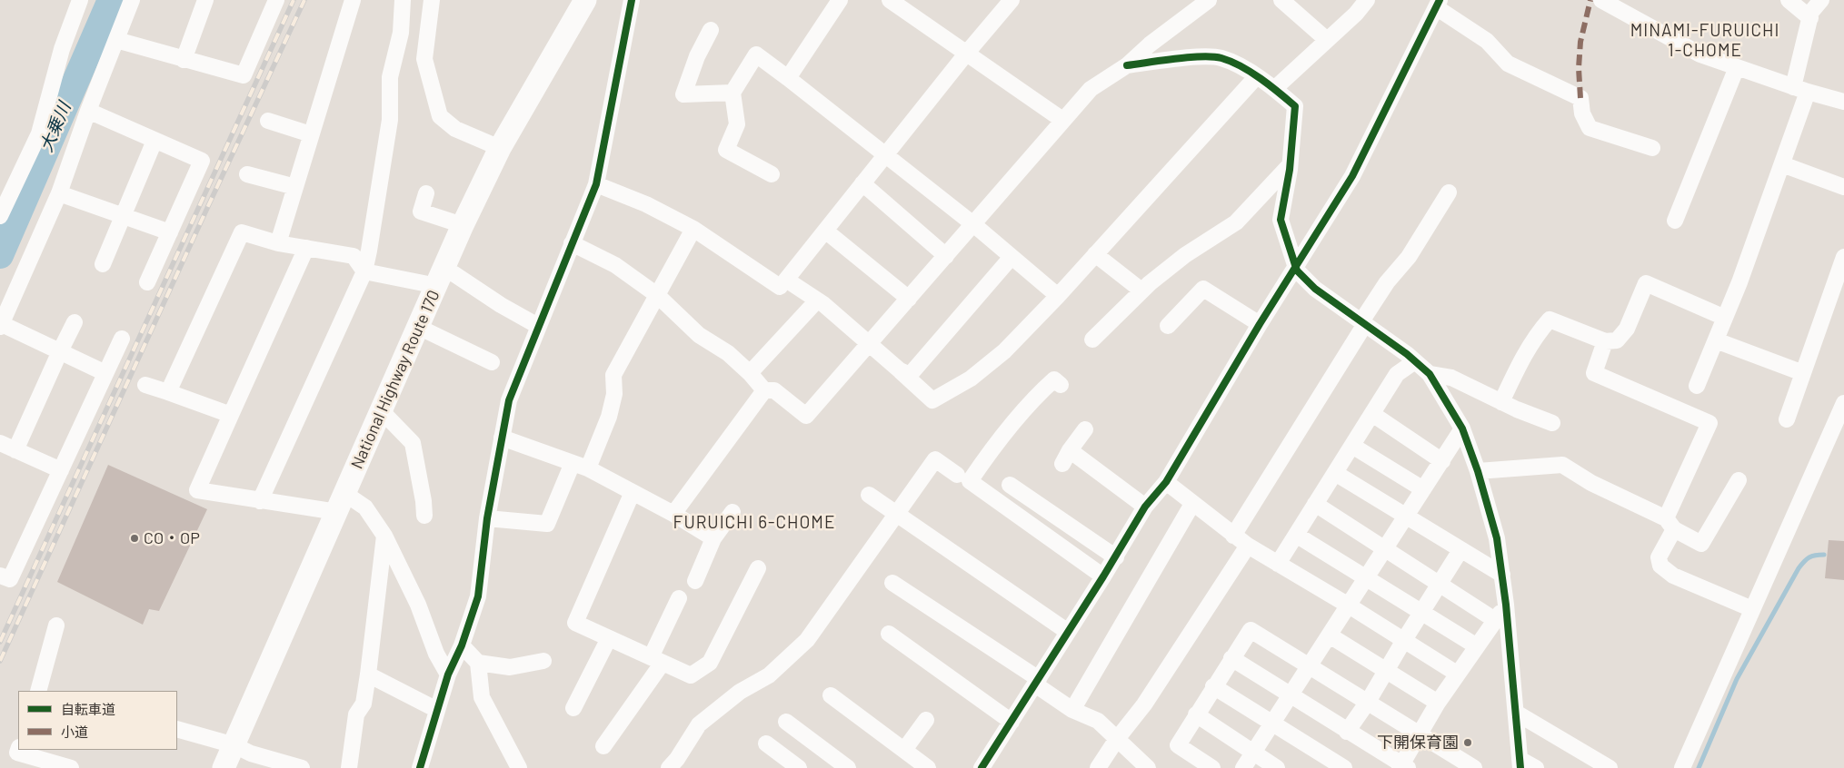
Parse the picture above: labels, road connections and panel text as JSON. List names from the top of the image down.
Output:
{
  "streets": {
    "highway": ["National Highway Route 170"]
  },
  "districts": ["MINAMI-FURUICHI 1-CHOME", "FURUICHI 6-CHOME"],
  "water": ["大乗川"],
  "places": ["CO・OP", "下開保育園"],
  "legend": ["自転車道", "小道"]
}
